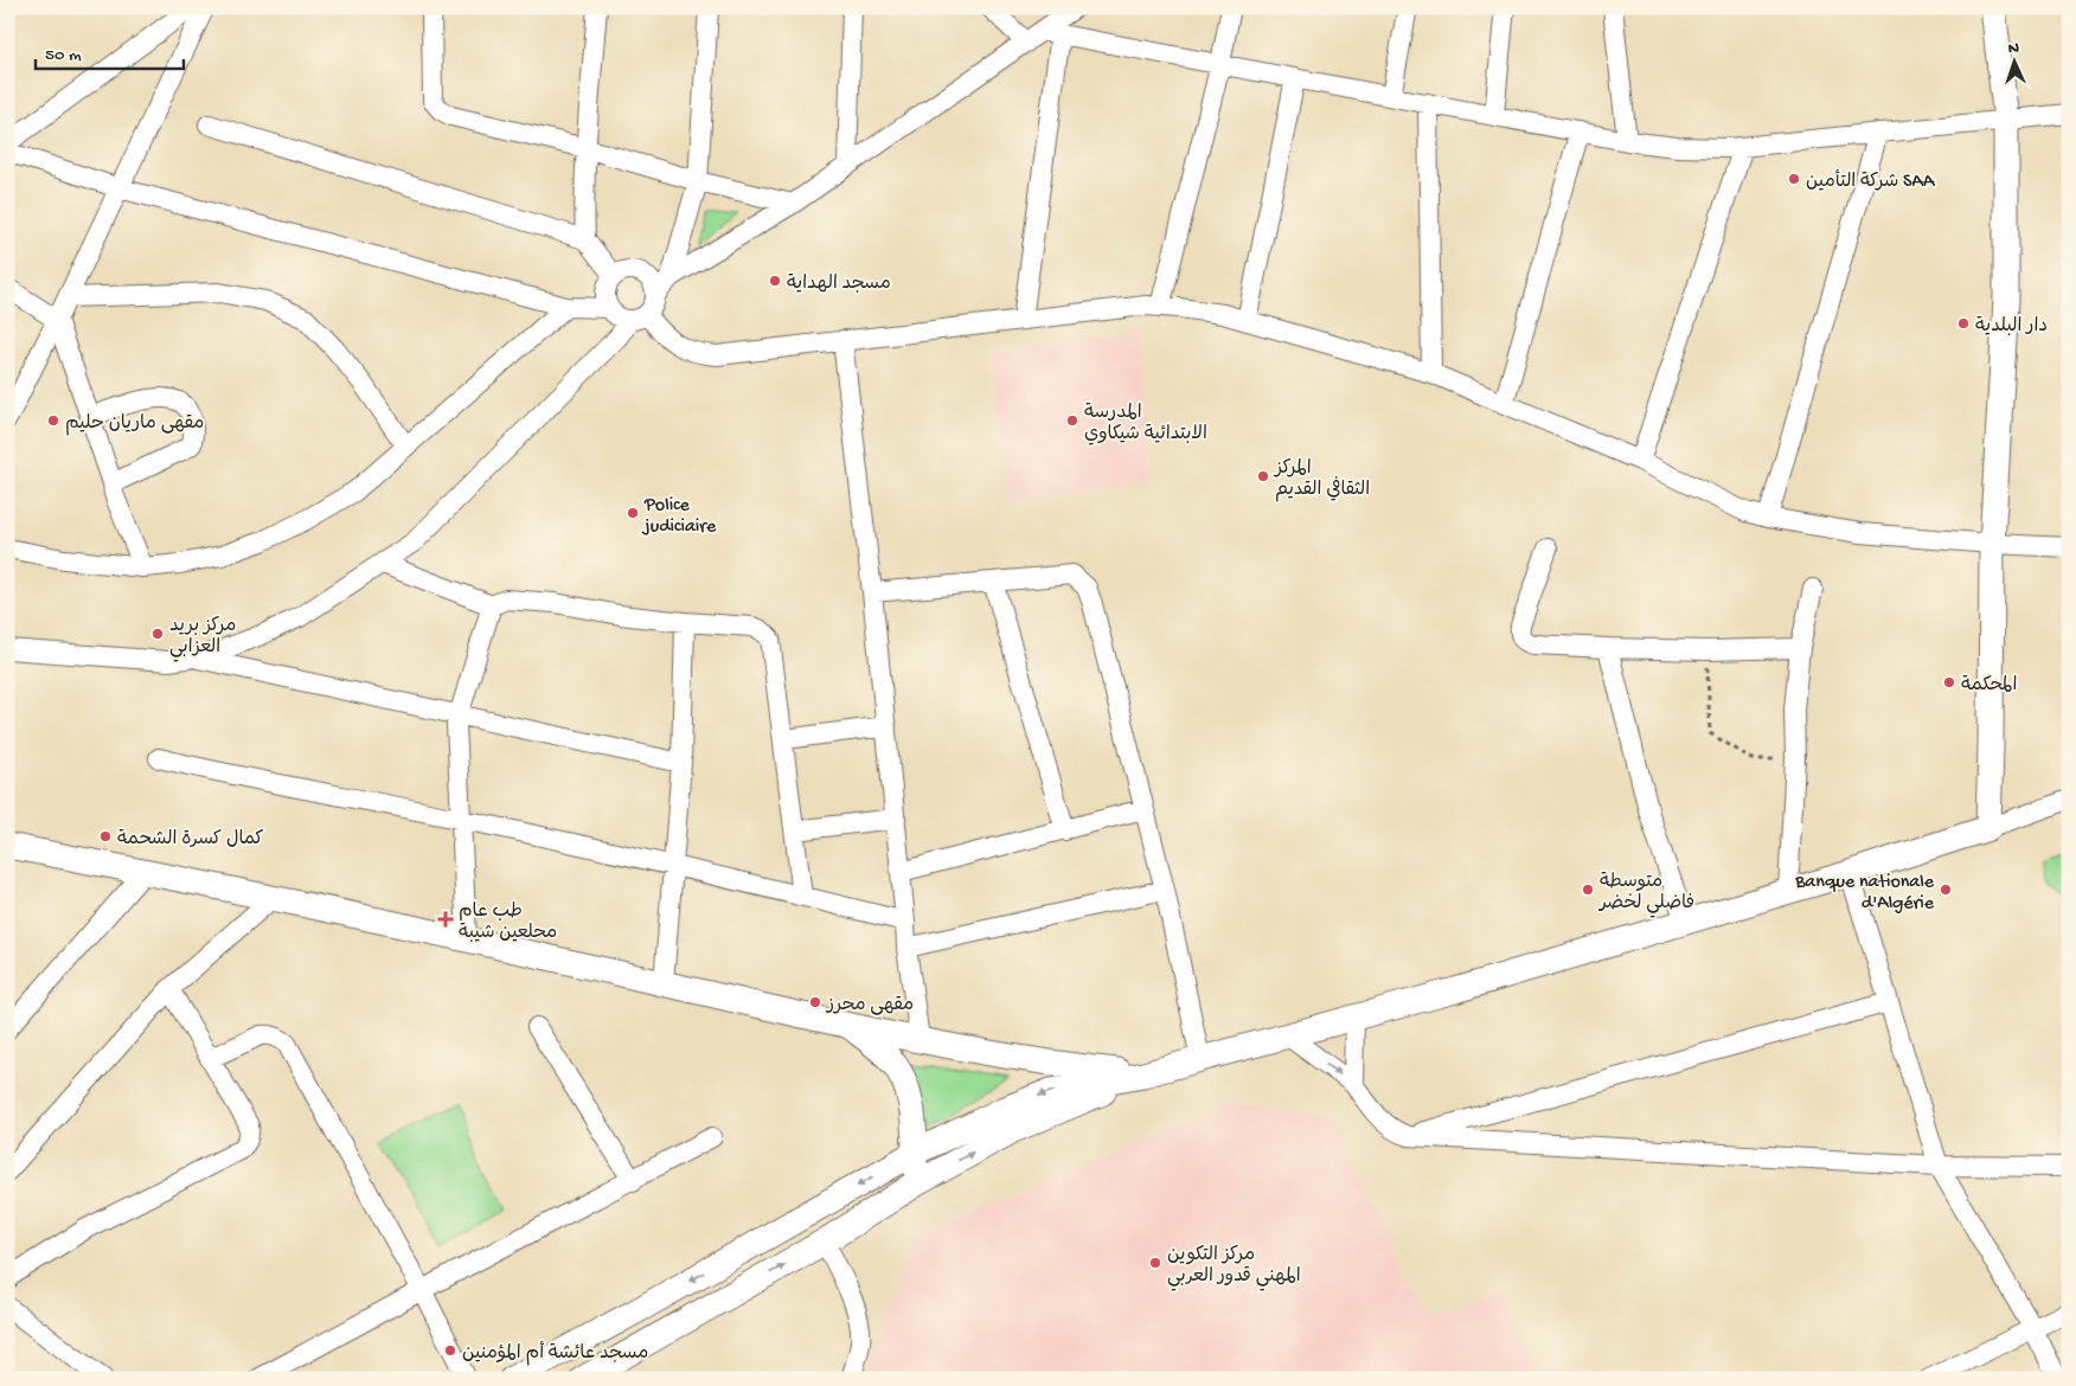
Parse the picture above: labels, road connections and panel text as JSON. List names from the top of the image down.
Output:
{
  "places": {
    "other": [
      "شركة التأمين SAA",
      "مسجد الهداية",
      "دار البلدية",
      "مقهى ماريان حليم",
      "المدرسة الابتدائية شيكاوي",
      "المركز الثقافي القديم",
      "Police judiciaire",
      "مركز بريد العزابي",
      "المحكمة",
      "كمال كسرة الشحمة",
      "متوسطة فاضلي لخضر",
      "Banque nationale d'Algérie",
      "مقهى محرز",
      "مركز التكوين المهني قدور العربي",
      "مسجد عائشة أم المؤمنين"
    ],
    "health": ["طب عام محلعين شيبة"]
  },
  "scale_bar": "50 m",
  "north": "top"
}
